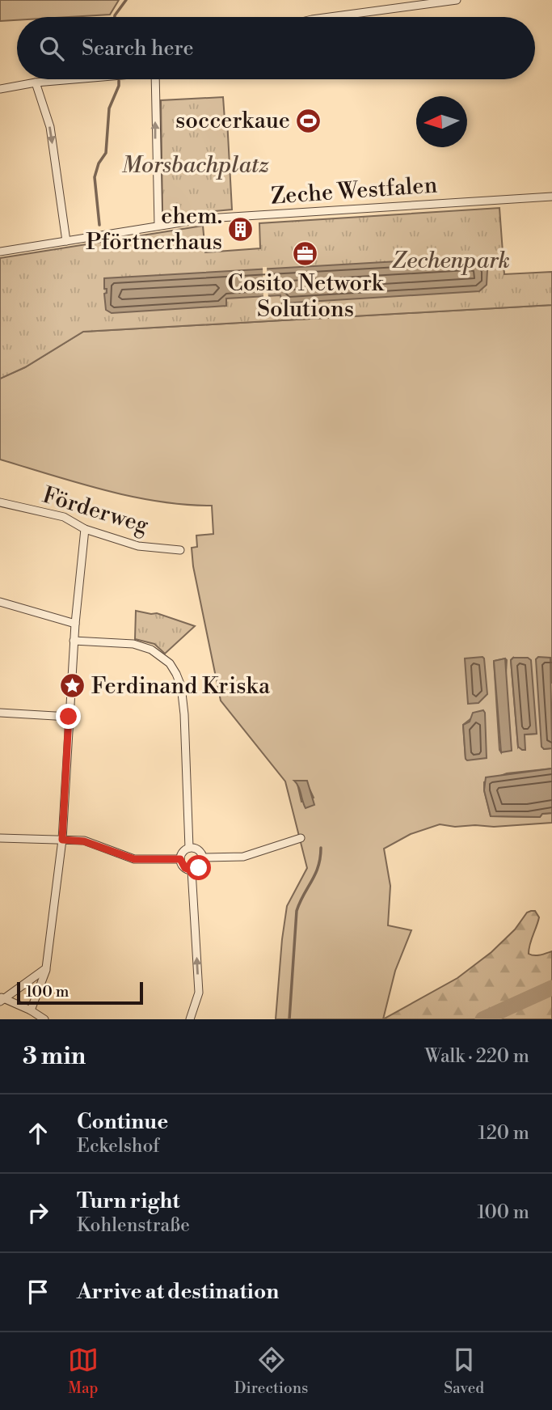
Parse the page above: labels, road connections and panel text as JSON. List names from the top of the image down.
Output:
{
  "streets": {
    "street": ["Zeche Westfalen", "Förderweg"]
  },
  "parks": ["Morsbachplatz", "Zechenpark"],
  "places": {
    "sports": ["soccerkaue"],
    "building": ["ehem. Pförtnerhaus"],
    "office": ["Cosito Network Solutions"],
    "place": ["Ferdinand Kriska"]
  },
  "scale_bar": "100 m",
  "north": "left",
  "page": {
    "search": "Search here",
    "scale": "100 m",
    "heading": ["3 min", "Walk · 220 m"],
    "list": [
      ["Continue", "Eckelshof", "120 m"],
      ["Turn right", "Kohlenstraße", "100 m"],
      "Arrive at destination"
    ],
    "nav": ["Map", "Directions", "Saved"]
  }
}
